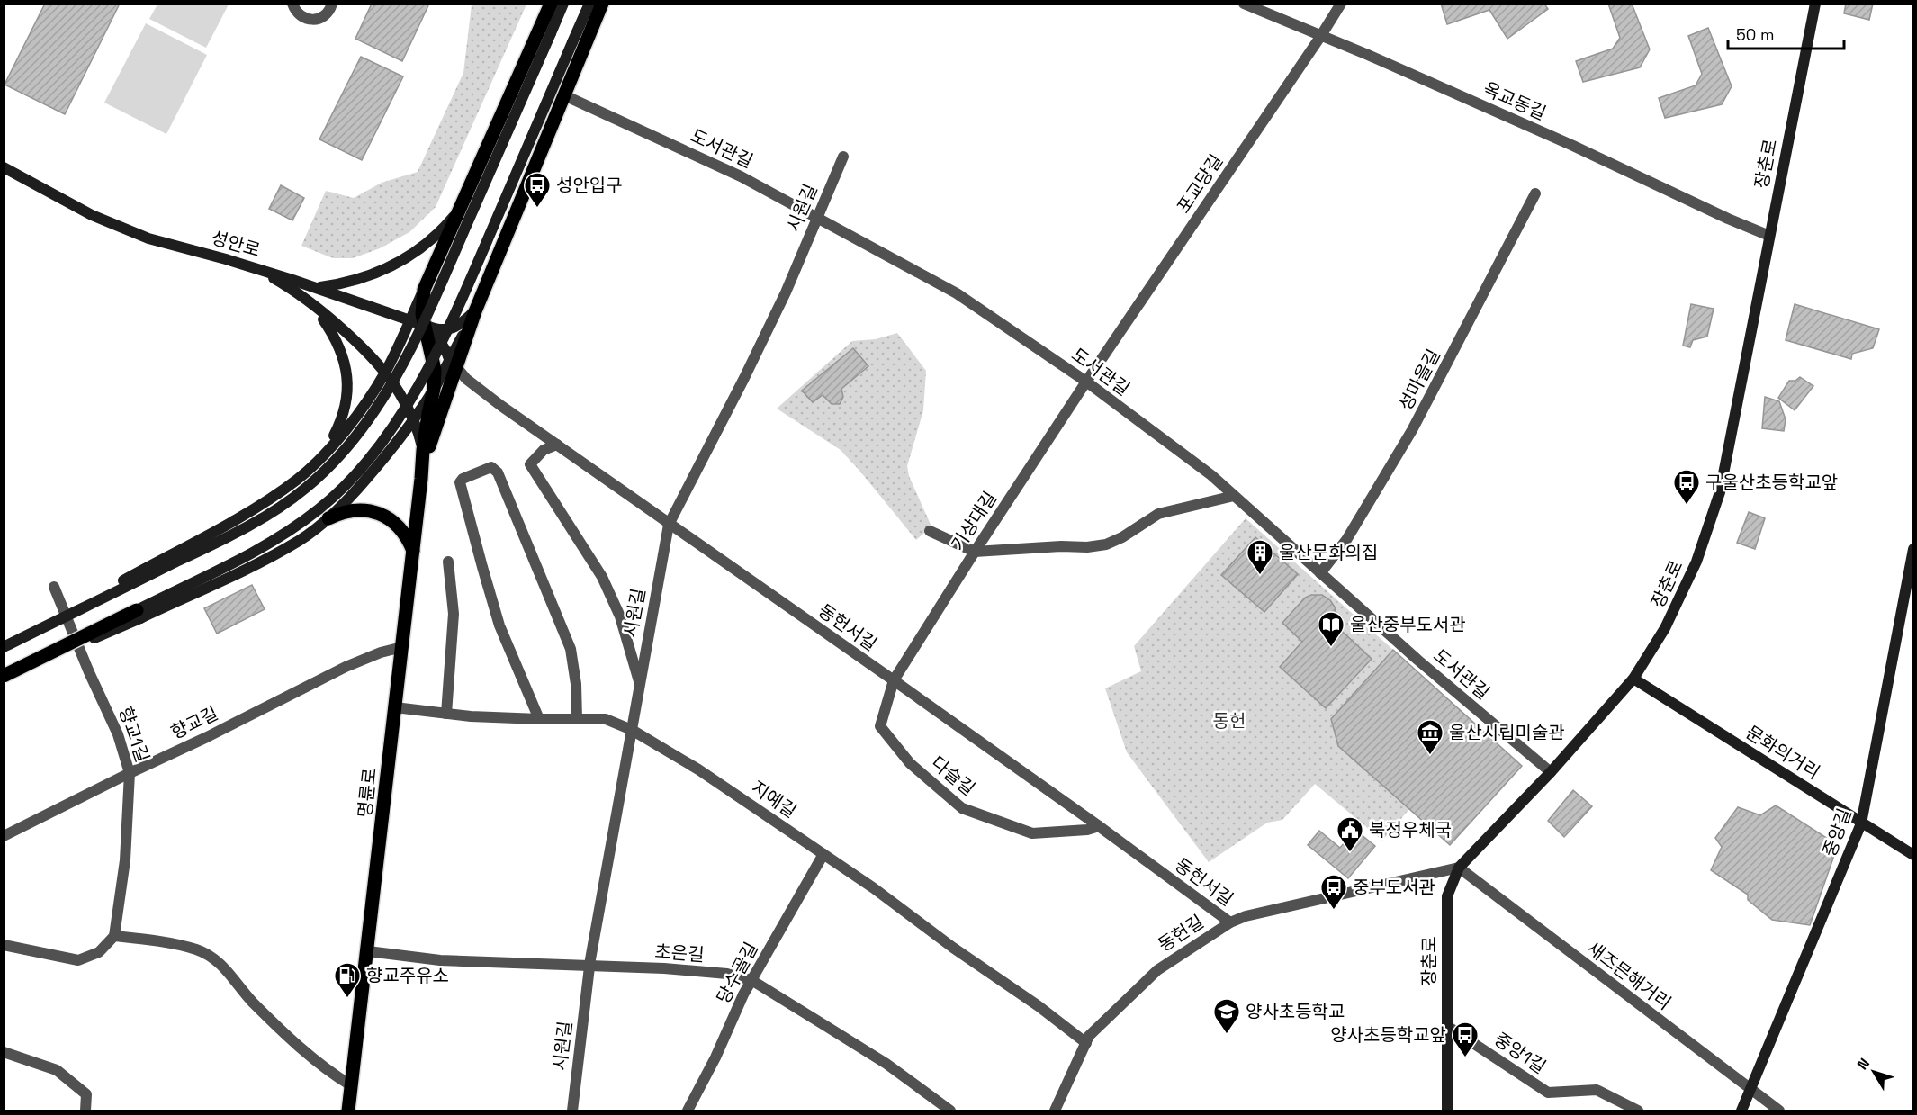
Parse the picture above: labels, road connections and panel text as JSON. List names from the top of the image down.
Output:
{
  "streets": {
    "main road": [
      "장춘로",
      "성안로",
      "문화의거리",
      "명륜로",
      "중앙길"
    ],
    "street": [
      "옥교동길",
      "도서관길",
      "포교당길",
      "시원길",
      "성마을길",
      "기상대길",
      "동헌서길",
      "향교길",
      "향교1길",
      "다슬길",
      "지예길",
      "동헌길",
      "초은길",
      "당수골길",
      "새즈믄해거리",
      "중앙1길"
    ]
  },
  "crossings": [
    ["옥교동길", "장춘로"],
    ["옥교동길", "포교당길"],
    ["도서관길", "장춘로"],
    ["도서관길", "포교당길"],
    ["도서관길", "시원길"],
    ["도서관길", "성마을길"],
    ["도서관길", "기상대길"],
    ["장춘로", "문화의거리"],
    ["장춘로", "동헌길"],
    ["장춘로", "새즈믄해거리"],
    ["장춘로", "중앙1길"],
    ["포교당길", "기상대길"],
    ["시원길", "동헌서길"],
    ["시원길", "지예길"],
    ["시원길", "초은길"],
    ["성안로", "동헌서길"],
    ["기상대길", "동헌서길"],
    ["기상대길", "다슬길"],
    ["동헌서길", "다슬길"],
    ["동헌서길", "동헌길"],
    ["향교길", "향교1길"],
    ["향교길", "명륜로"],
    ["문화의거리", "중앙길"],
    ["명륜로", "지예길"],
    ["명륜로", "초은길"],
    ["지예길", "동헌길"],
    ["지예길", "당수골길"],
    ["중앙길", "새즈믄해거리"],
    ["동헌길", "새즈믄해거리"],
    ["초은길", "당수골길"]
  ],
  "parks": ["동헌"],
  "places": {
    "bus stop": [
      "성안입구",
      "구울산초등학교앞",
      "중부도서관",
      "양사초등학교앞"
    ],
    "building": ["울산문화의집"],
    "library": ["울산중부도서관"],
    "museum": ["울산시립미술관"],
    "public building": ["북정우체국"],
    "fuel station": ["향교주유소"],
    "school or university": ["양사초등학교"]
  },
  "scale_bar": "50 m",
  "north": "top left"
}
